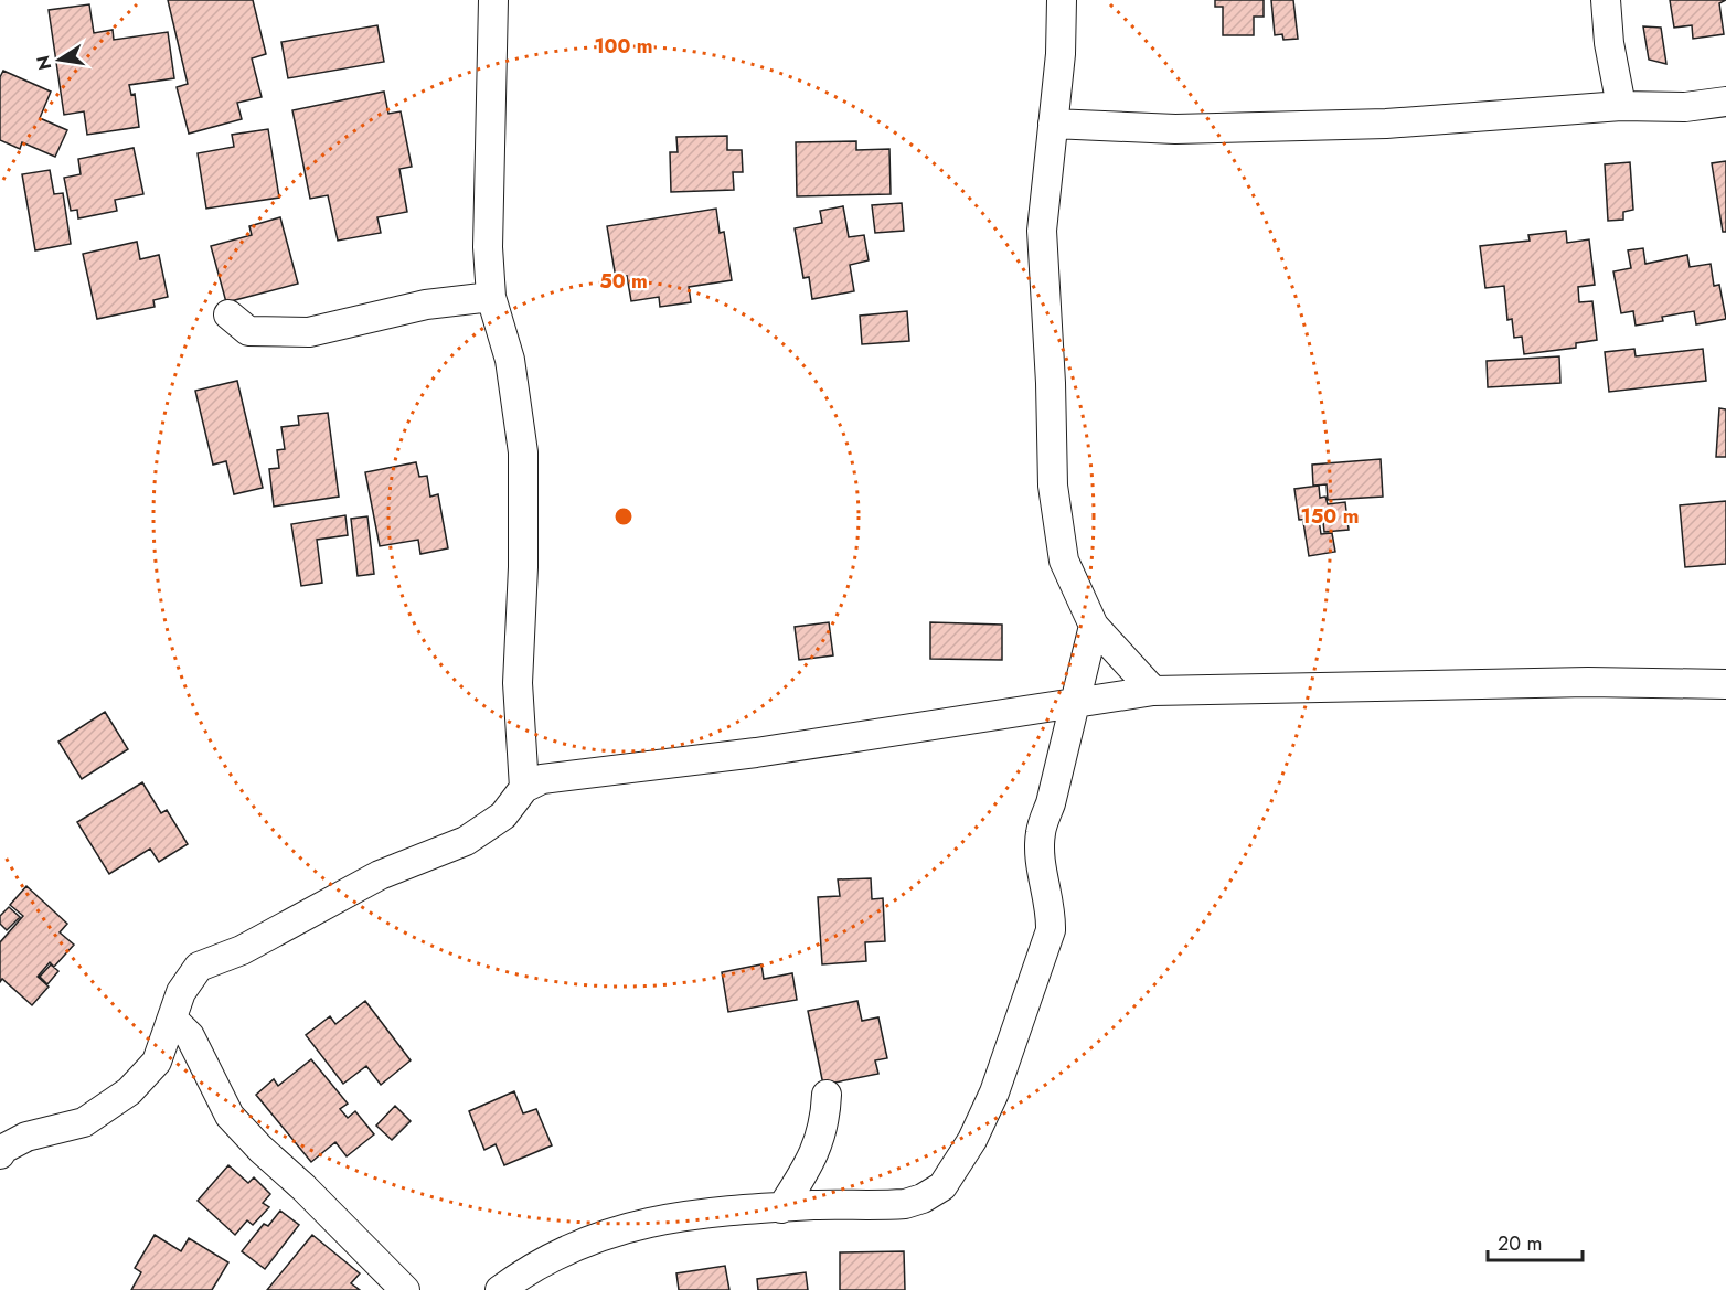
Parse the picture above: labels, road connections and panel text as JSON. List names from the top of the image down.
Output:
{
  "scale_bar": "20 m",
  "north": "left",
  "rings": ["100 m", "50 m", "150 m"]
}
